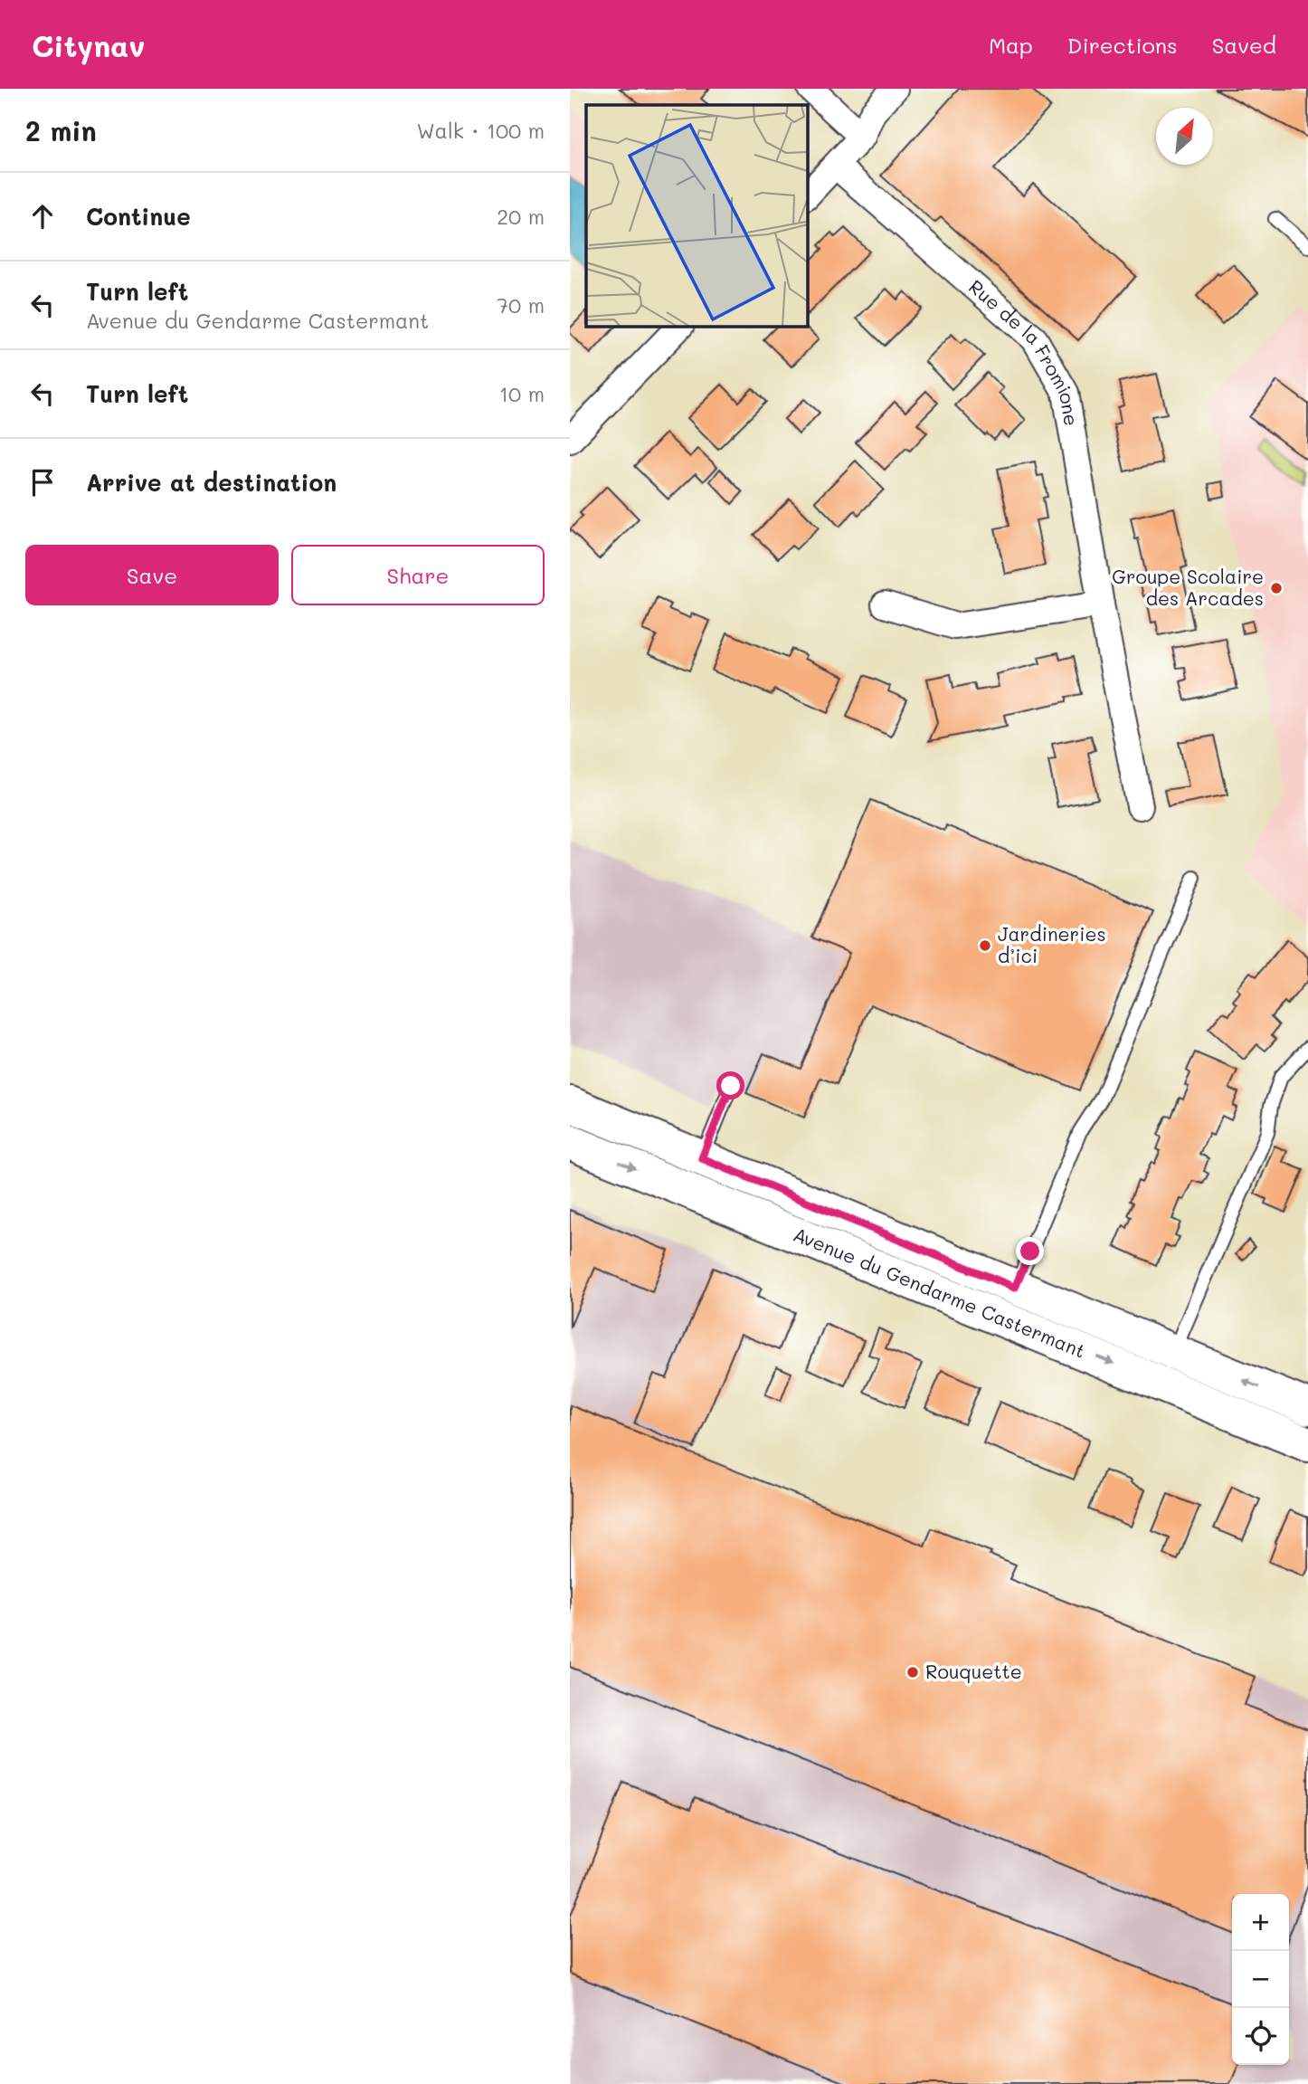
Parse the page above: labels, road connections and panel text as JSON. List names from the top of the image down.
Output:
{
  "streets": {
    "main road": ["Avenue du Gendarme Castermant"],
    "street": ["Rue de la Fromione"]
  },
  "places": ["Groupe Scolaire des Arcades", "Jardineries d’ici", "Rouquette"],
  "north": "top right",
  "page": {
    "header": "Citynav",
    "nav": ["Map", "Directions", "Saved"],
    "heading": ["2 min", "Walk · 100 m"],
    "list": [
      ["Continue", "20 m"],
      ["Turn left", "Avenue du Gendarme Castermant", "70 m"],
      ["Turn left", "10 m"],
      "Arrive at destination"
    ],
    "buttons": ["Save", "Share"],
    "map_buttons": ["+", "−"]
  }
}
